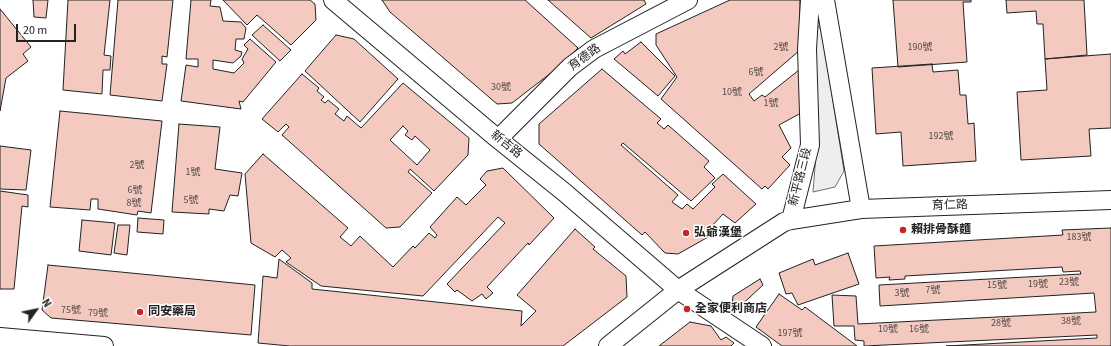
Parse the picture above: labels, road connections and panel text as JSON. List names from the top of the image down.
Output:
{
  "streets": {
    "street": [
      "育德路",
      "新吉路",
      "新平路三段",
      "育仁路"
    ]
  },
  "crossings": [
    ["育德路", "新吉路"],
    ["新吉路", "新平路三段"],
    ["新平路三段", "育仁路"]
  ],
  "places": [
    "賴排骨酥麵",
    "弘爺漢堡",
    "全家便利商店",
    "同安藥局"
  ],
  "house_numbers": [
    "2號",
    "190號",
    "6號",
    "30號",
    "10號",
    "1號",
    "192號",
    "2號",
    "1號",
    "6號",
    "5號",
    "8號",
    "183號",
    "23號",
    "19號",
    "15號",
    "7號",
    "3號",
    "75號",
    "79號",
    "38號",
    "28號",
    "10號",
    "16號",
    "197號"
  ],
  "scale_bar": "20 m",
  "north": "top right"
}
